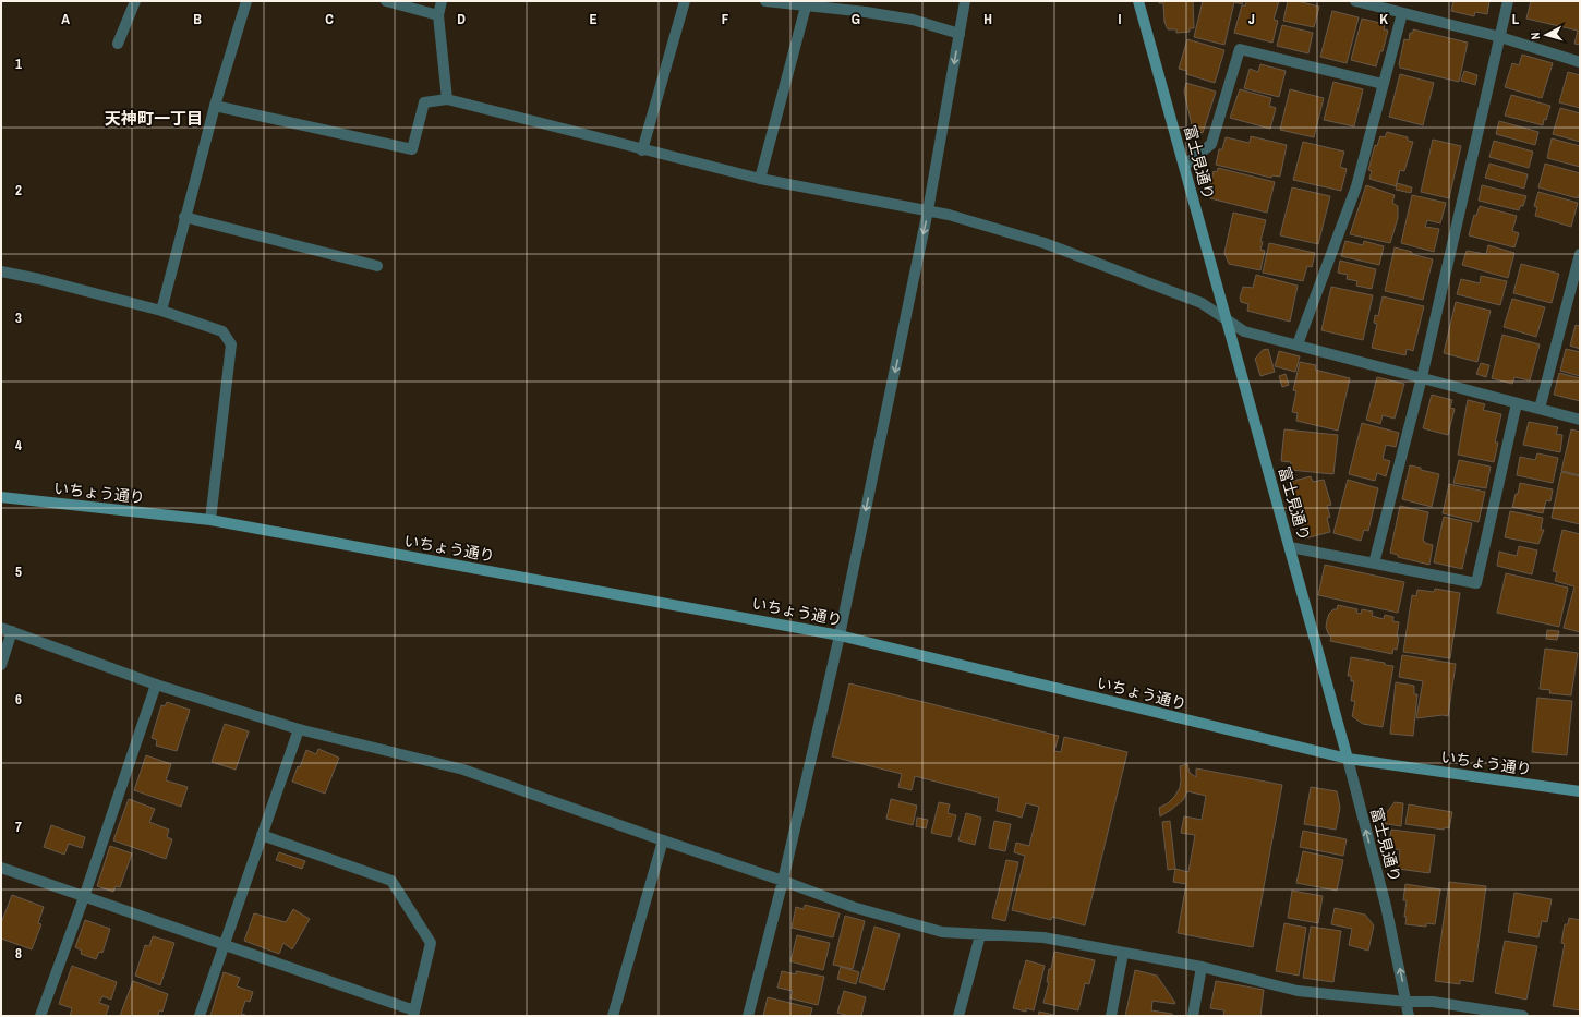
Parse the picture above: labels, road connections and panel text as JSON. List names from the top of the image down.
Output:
{
  "streets": {
    "street": ["富士見通り", "いちょう通り"]
  },
  "crossings": [
    ["富士見通り", "いちょう通り"]
  ],
  "districts": ["天神町一丁目"],
  "north": "left",
  "grid": {
    "columns": [
      "A",
      "B",
      "C",
      "D",
      "E",
      "F",
      "G",
      "H",
      "I",
      "J",
      "K",
      "L"
    ],
    "rows": [
      "1",
      "2",
      "3",
      "4",
      "5",
      "6",
      "7",
      "8"
    ]
  }
}
